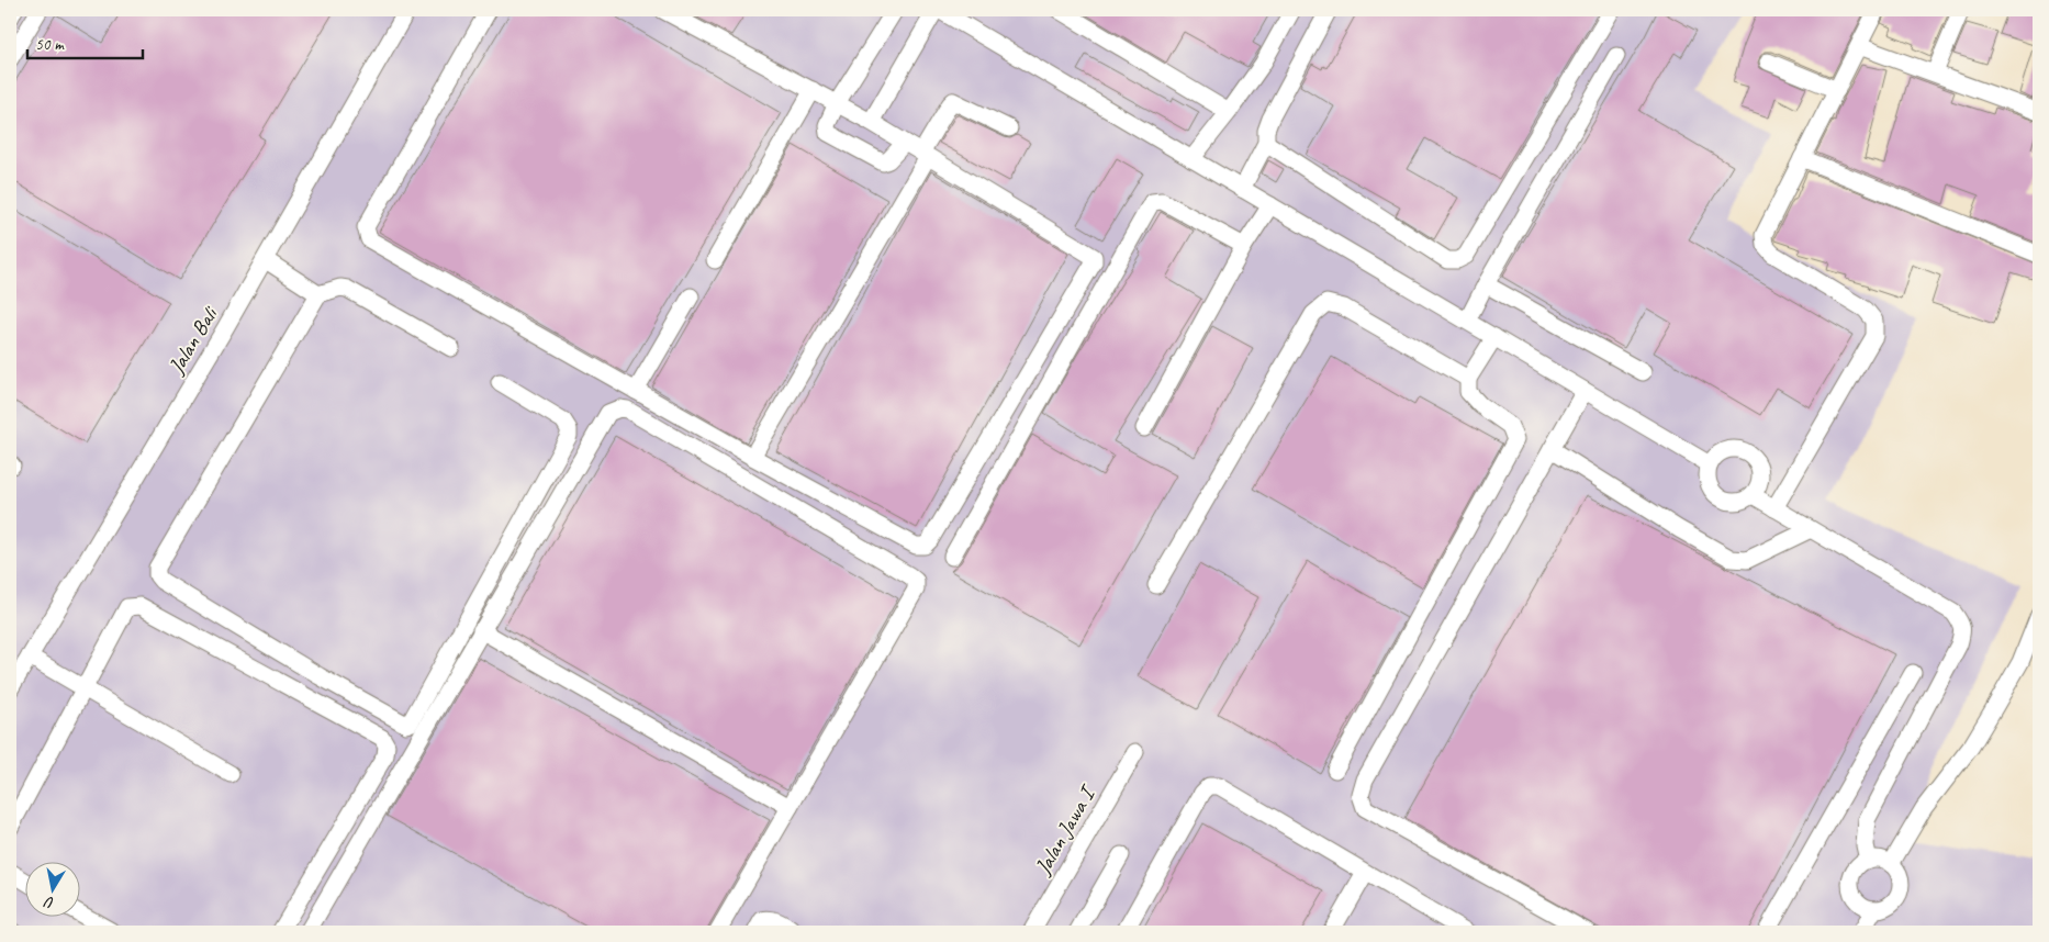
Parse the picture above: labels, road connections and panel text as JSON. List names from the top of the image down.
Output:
{
  "streets": {
    "street": ["Jalan Bali", "Jalan Jawa I"]
  },
  "scale_bar": "50 m",
  "north": "bottom"
}
